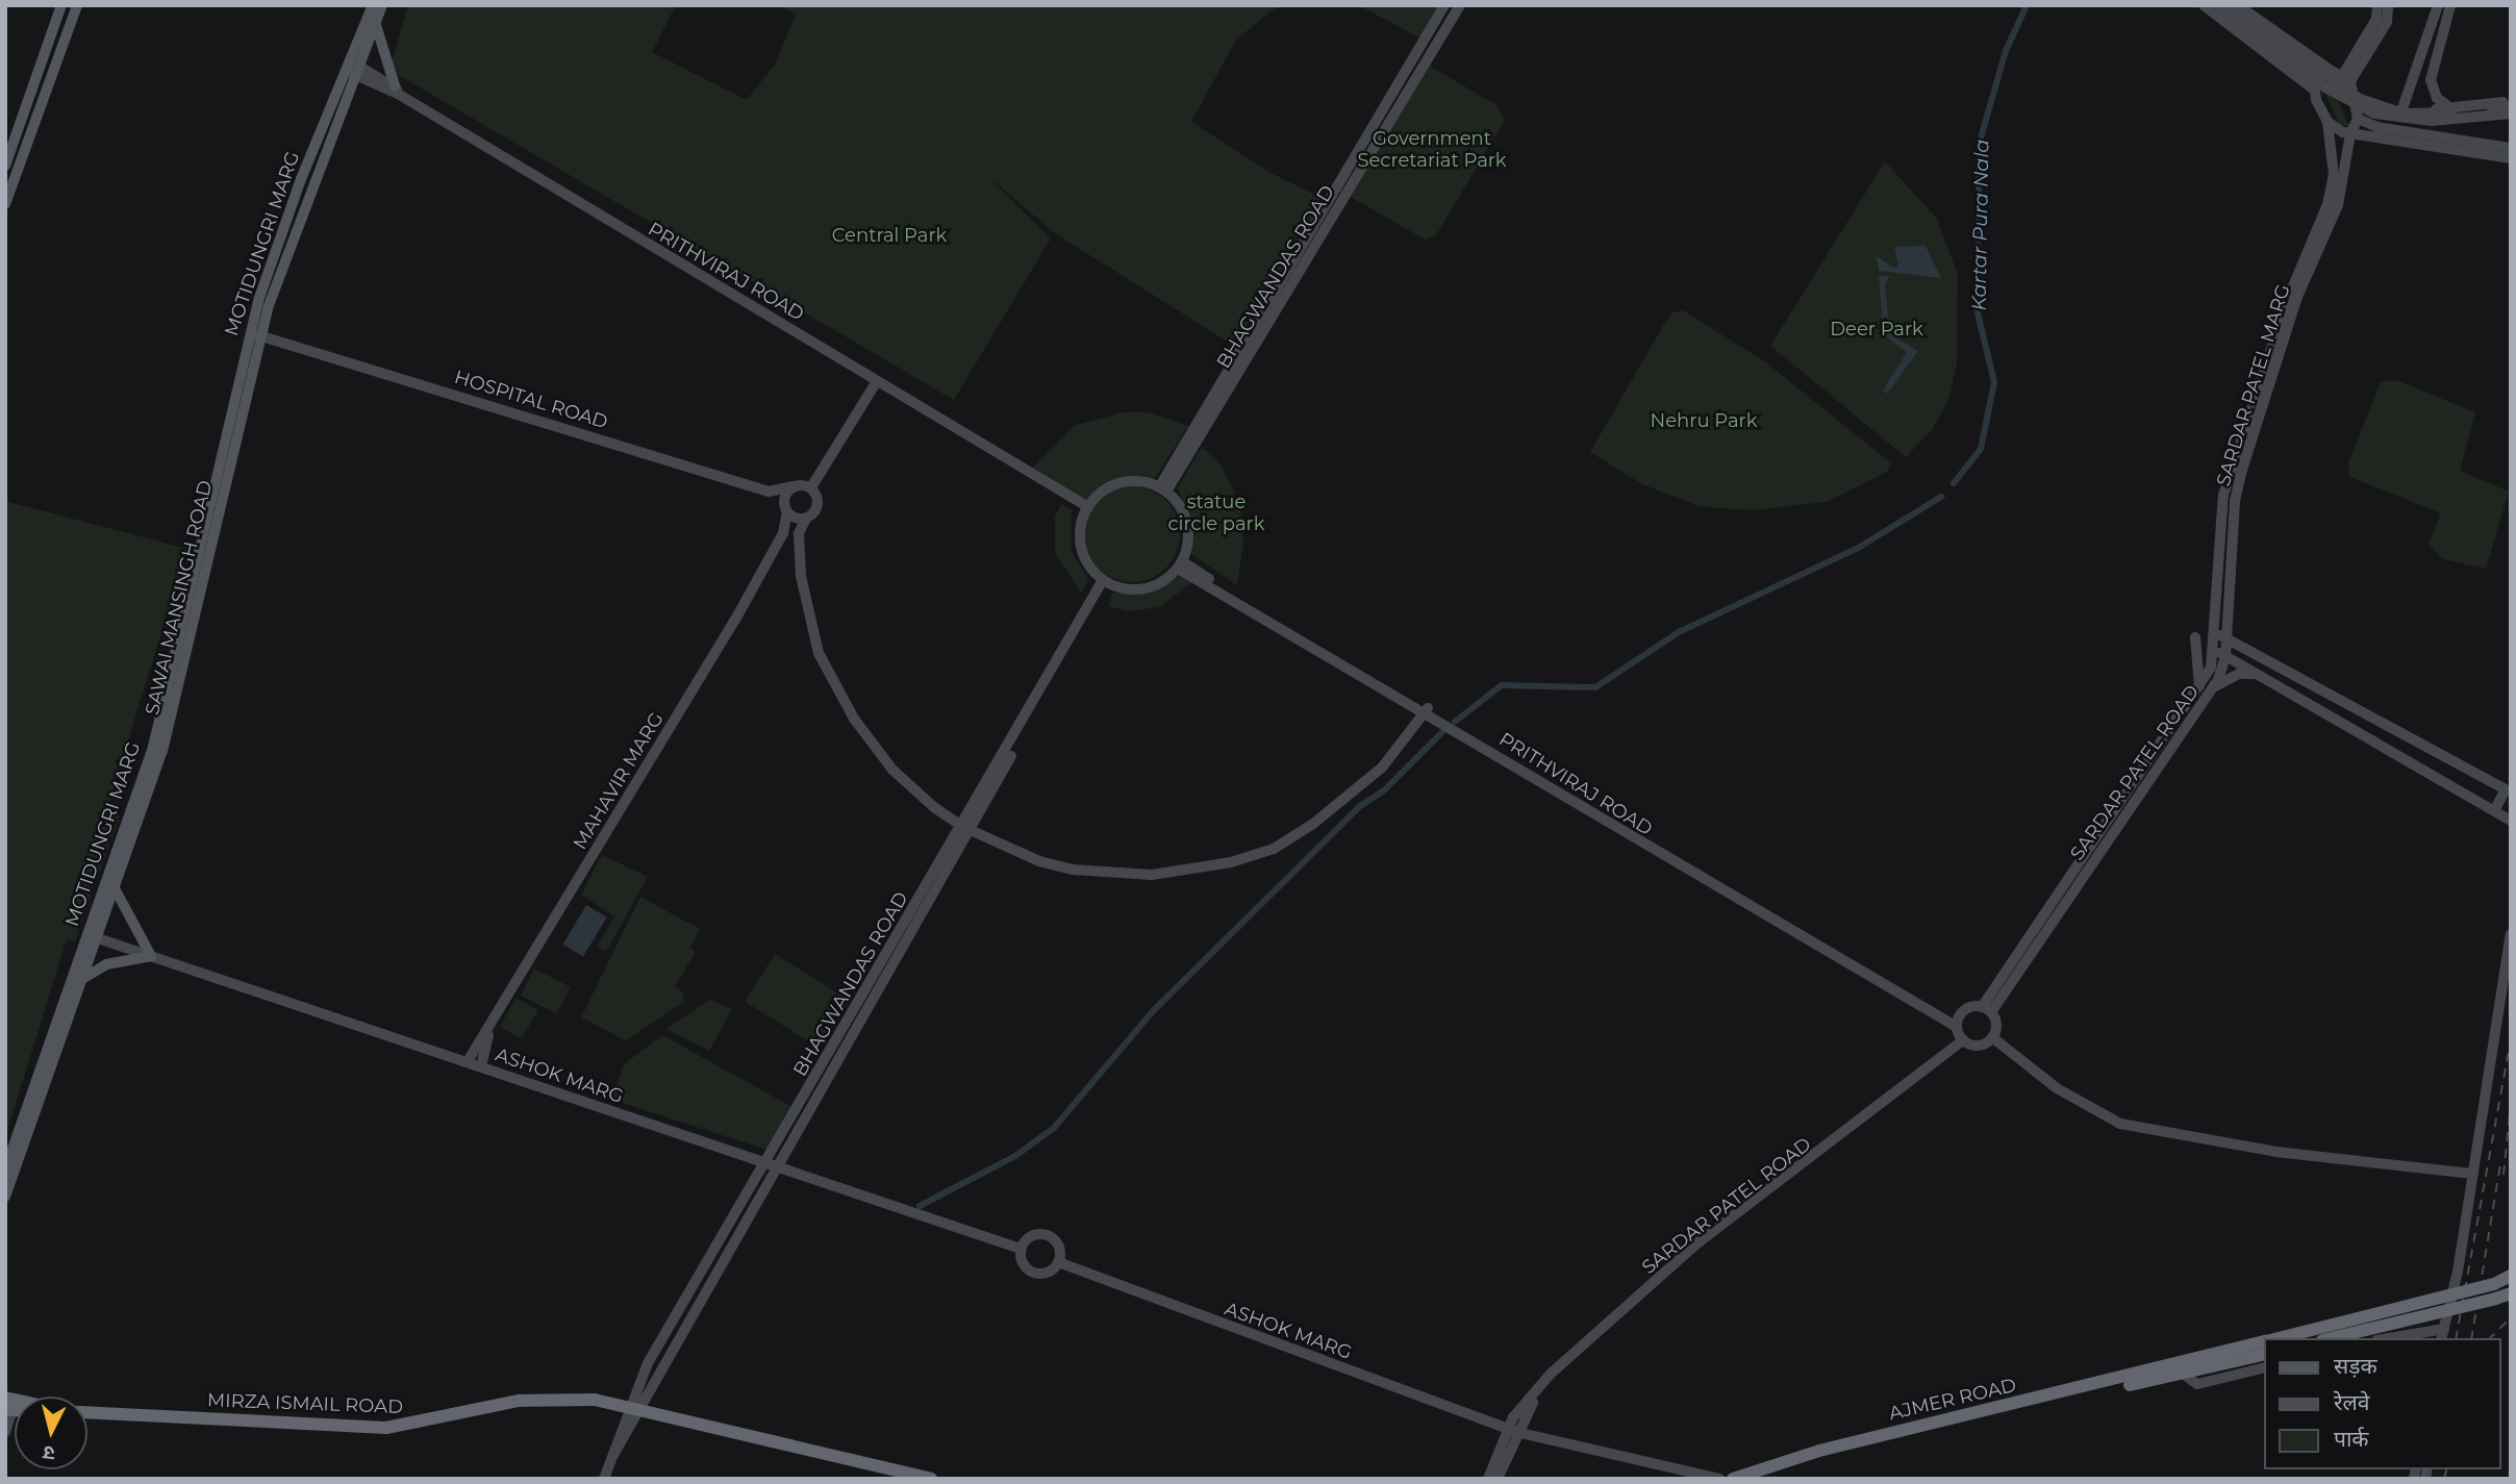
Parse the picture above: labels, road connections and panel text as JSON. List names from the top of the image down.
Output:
{
  "streets": {
    "highway": ["AJMER ROAD", "MIRZA ISMAIL ROAD"],
    "main road": ["MOTIDUNGRI MARG", "SAWAI MANSINGH ROAD"],
    "street": [
      "PRITHVIRAJ ROAD",
      "BHAGWANDAS ROAD",
      "SARDAR PATEL MARG",
      "HOSPITAL ROAD",
      "SARDAR PATEL ROAD",
      "MAHAVIR MARG",
      "ASHOK MARG"
    ]
  },
  "crossings": [
    ["MOTIDUNGRI MARG", "PRITHVIRAJ ROAD"],
    ["MOTIDUNGRI MARG", "HOSPITAL ROAD"],
    ["MOTIDUNGRI MARG", "SAWAI MANSINGH ROAD"],
    ["MOTIDUNGRI MARG", "ASHOK MARG"],
    ["PRITHVIRAJ ROAD", "BHAGWANDAS ROAD"],
    ["PRITHVIRAJ ROAD", "SARDAR PATEL ROAD"],
    ["BHAGWANDAS ROAD", "ASHOK MARG"],
    ["BHAGWANDAS ROAD", "MIRZA ISMAIL ROAD"],
    ["SARDAR PATEL MARG", "SARDAR PATEL ROAD"],
    ["HOSPITAL ROAD", "SAWAI MANSINGH ROAD"],
    ["HOSPITAL ROAD", "MAHAVIR MARG"],
    ["SAWAI MANSINGH ROAD", "ASHOK MARG"],
    ["SARDAR PATEL ROAD", "ASHOK MARG"],
    ["MAHAVIR MARG", "ASHOK MARG"]
  ],
  "water": ["Kartar Pura Nala"],
  "parks": [
    "Government Secretariat Park",
    "Central Park",
    "Deer Park",
    "Nehru Park",
    "statue circle park"
  ],
  "legend": ["सड़क", "रेलवे", "पार्क"],
  "north": "bottom"
}
